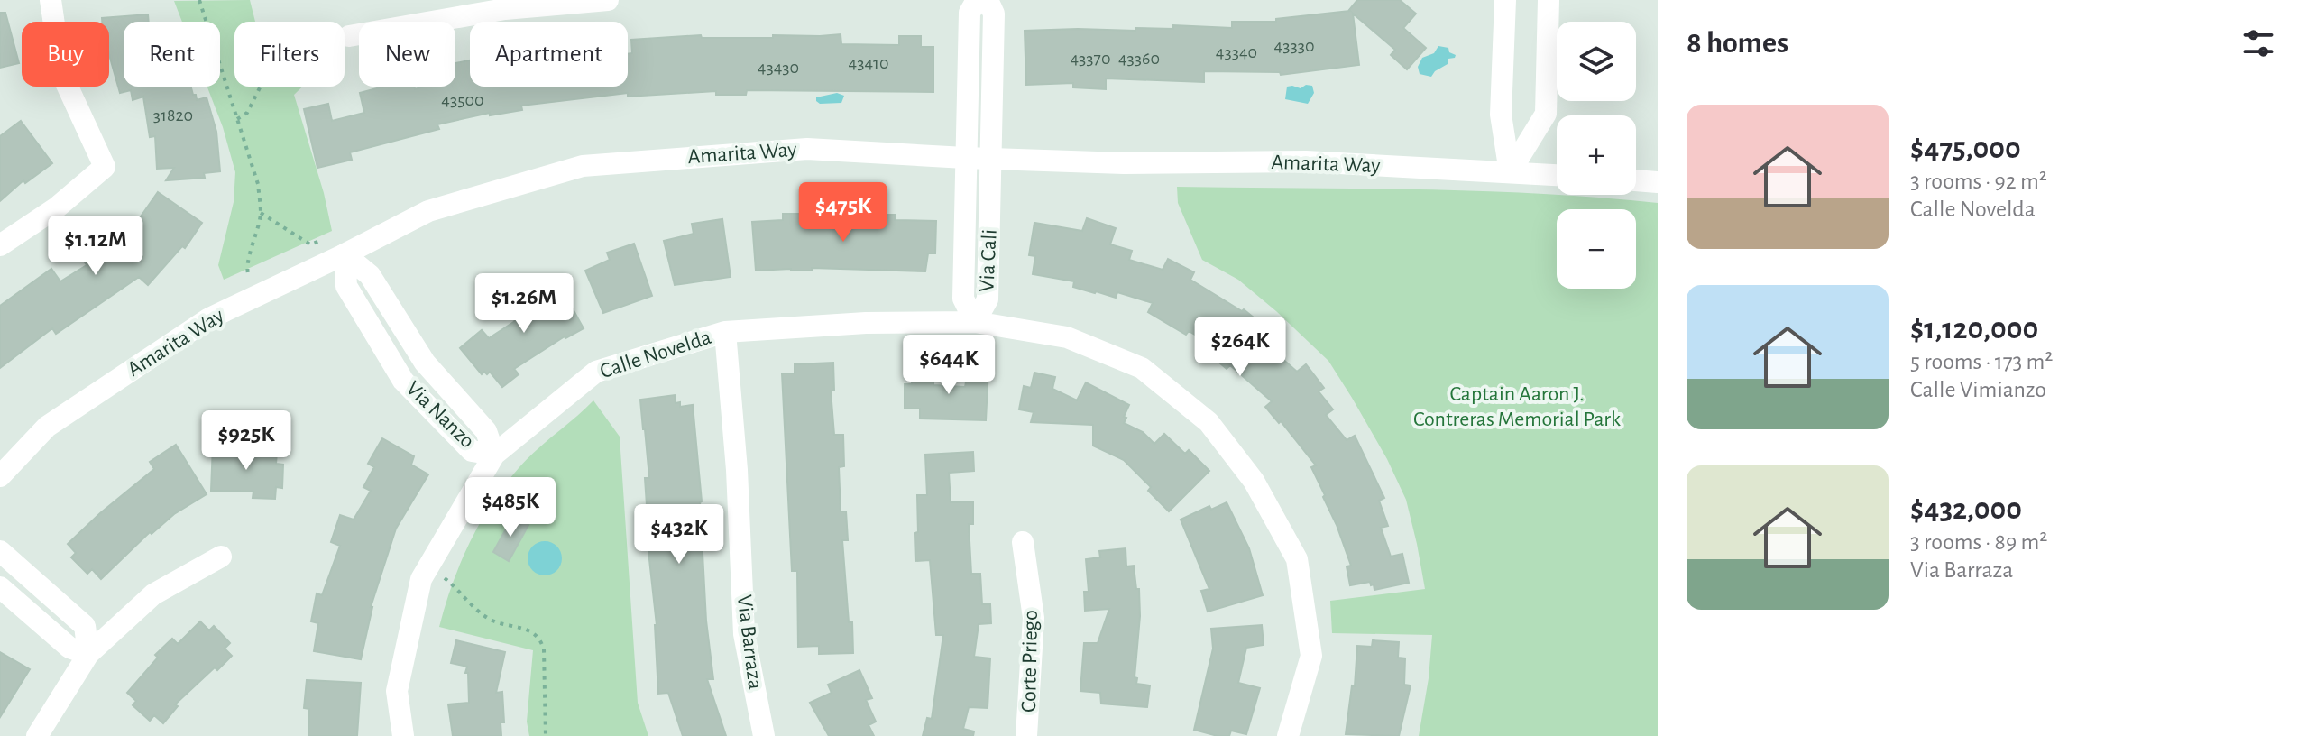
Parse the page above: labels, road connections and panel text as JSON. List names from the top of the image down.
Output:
{
  "streets": {
    "street": [
      "Amarita Way",
      "Via Cali",
      "Calle Novelda",
      "Via Nanzo",
      "Via Barraza",
      "Corte Priego"
    ]
  },
  "crossings": [
    ["Amarita Way", "Via Cali"],
    ["Amarita Way", "Via Nanzo"],
    ["Via Cali", "Calle Novelda"],
    ["Calle Novelda", "Via Nanzo"],
    ["Calle Novelda", "Via Barraza"]
  ],
  "parks": ["Captain Aaron J. Contreras Memorial Park"],
  "house_numbers": [
    "43330",
    "43340",
    "43370",
    "43360",
    "43410",
    "43430",
    "43500",
    "31820"
  ],
  "page": {
    "heading": "8 homes",
    "map_buttons": ["+", "−"],
    "chip": [
      "Buy",
      "Rent",
      "Filters",
      "New",
      "Apartment"
    ],
    "list": [
      {
        "name": "$475,000",
        "note": "3 rooms · 92 m² · Calle Novelda"
      },
      {
        "name": "$1,120,000",
        "note": "5 rooms · 173 m² · Calle Vimianzo"
      },
      {
        "name": "$432,000",
        "note": "3 rooms · 89 m² · Via Barraza"
      }
    ],
    "price": [
      "$475K",
      "$1.12M",
      "$1.26M",
      "$264K",
      "$644K",
      "$925K",
      "$485K",
      "$432K"
    ]
  }
}
